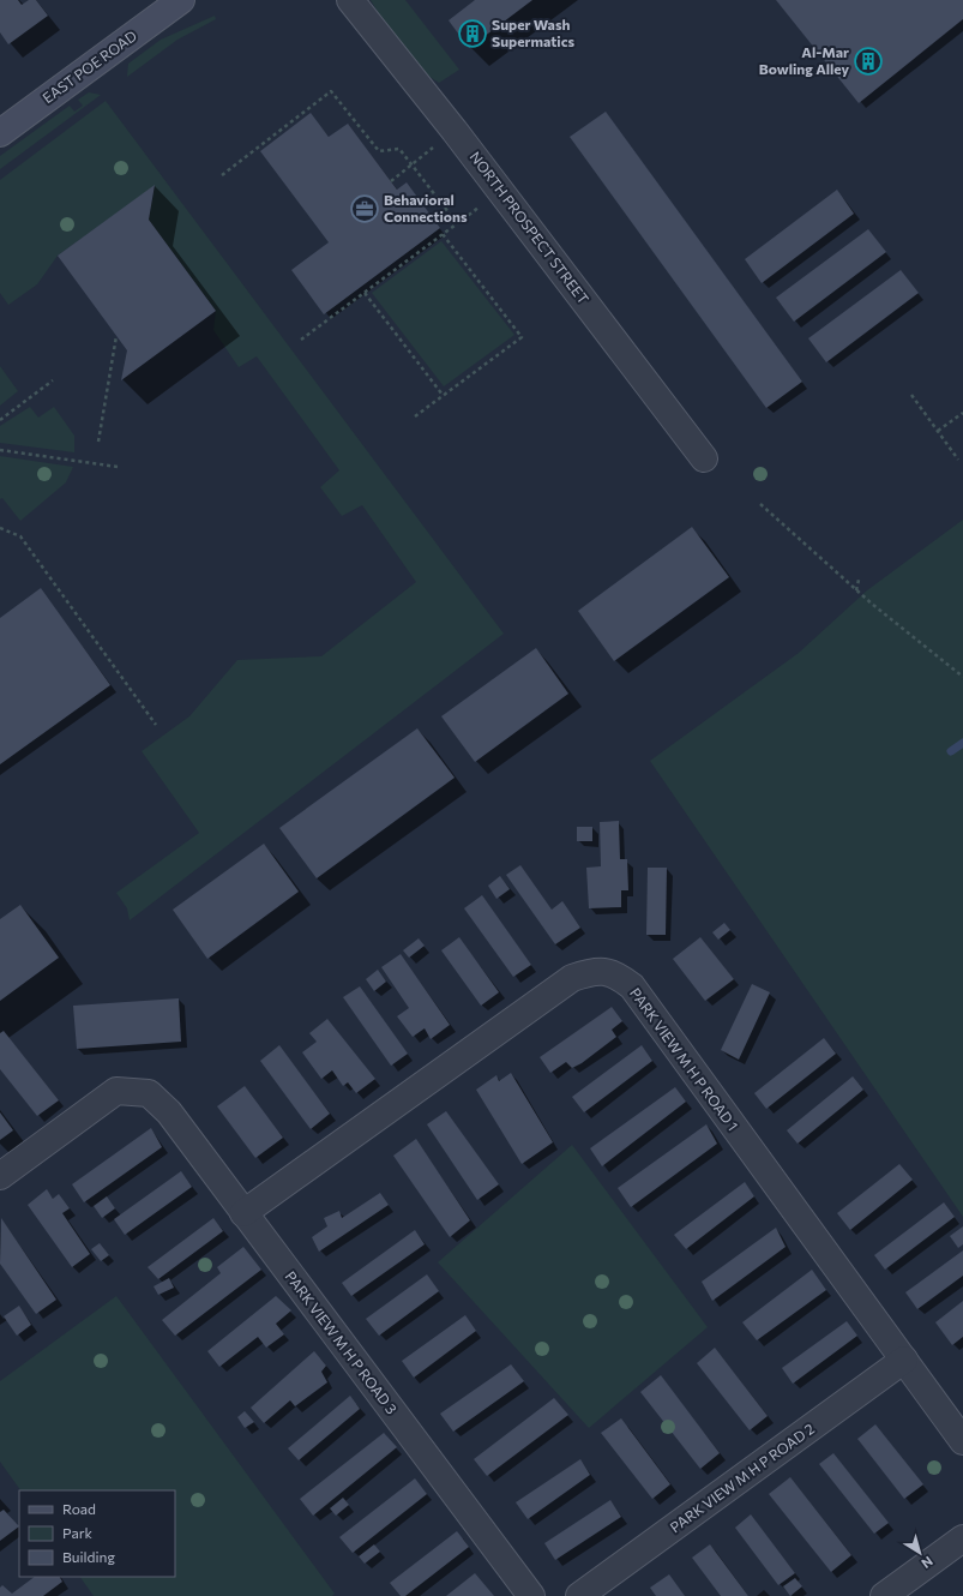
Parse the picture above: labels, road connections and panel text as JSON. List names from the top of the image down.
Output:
{
  "streets": {
    "main road": ["EAST POE ROAD"],
    "street": [
      "NORTH PROSPECT STREET",
      "PARK VIEW M H P ROAD 1",
      "PARK VIEW M H P ROAD 3",
      "PARK VIEW M H P ROAD 2"
    ]
  },
  "crossings": [
    ["PARK VIEW M H P ROAD 1", "PARK VIEW M H P ROAD 3"],
    ["PARK VIEW M H P ROAD 1", "PARK VIEW M H P ROAD 2"]
  ],
  "places": {
    "building": ["Super Wash Supermatics", "Al-Mar Bowling Alley"],
    "office": ["Behavioral Connections"]
  },
  "legend": ["Road", "Park", "Building"],
  "north": "bottom right"
}
